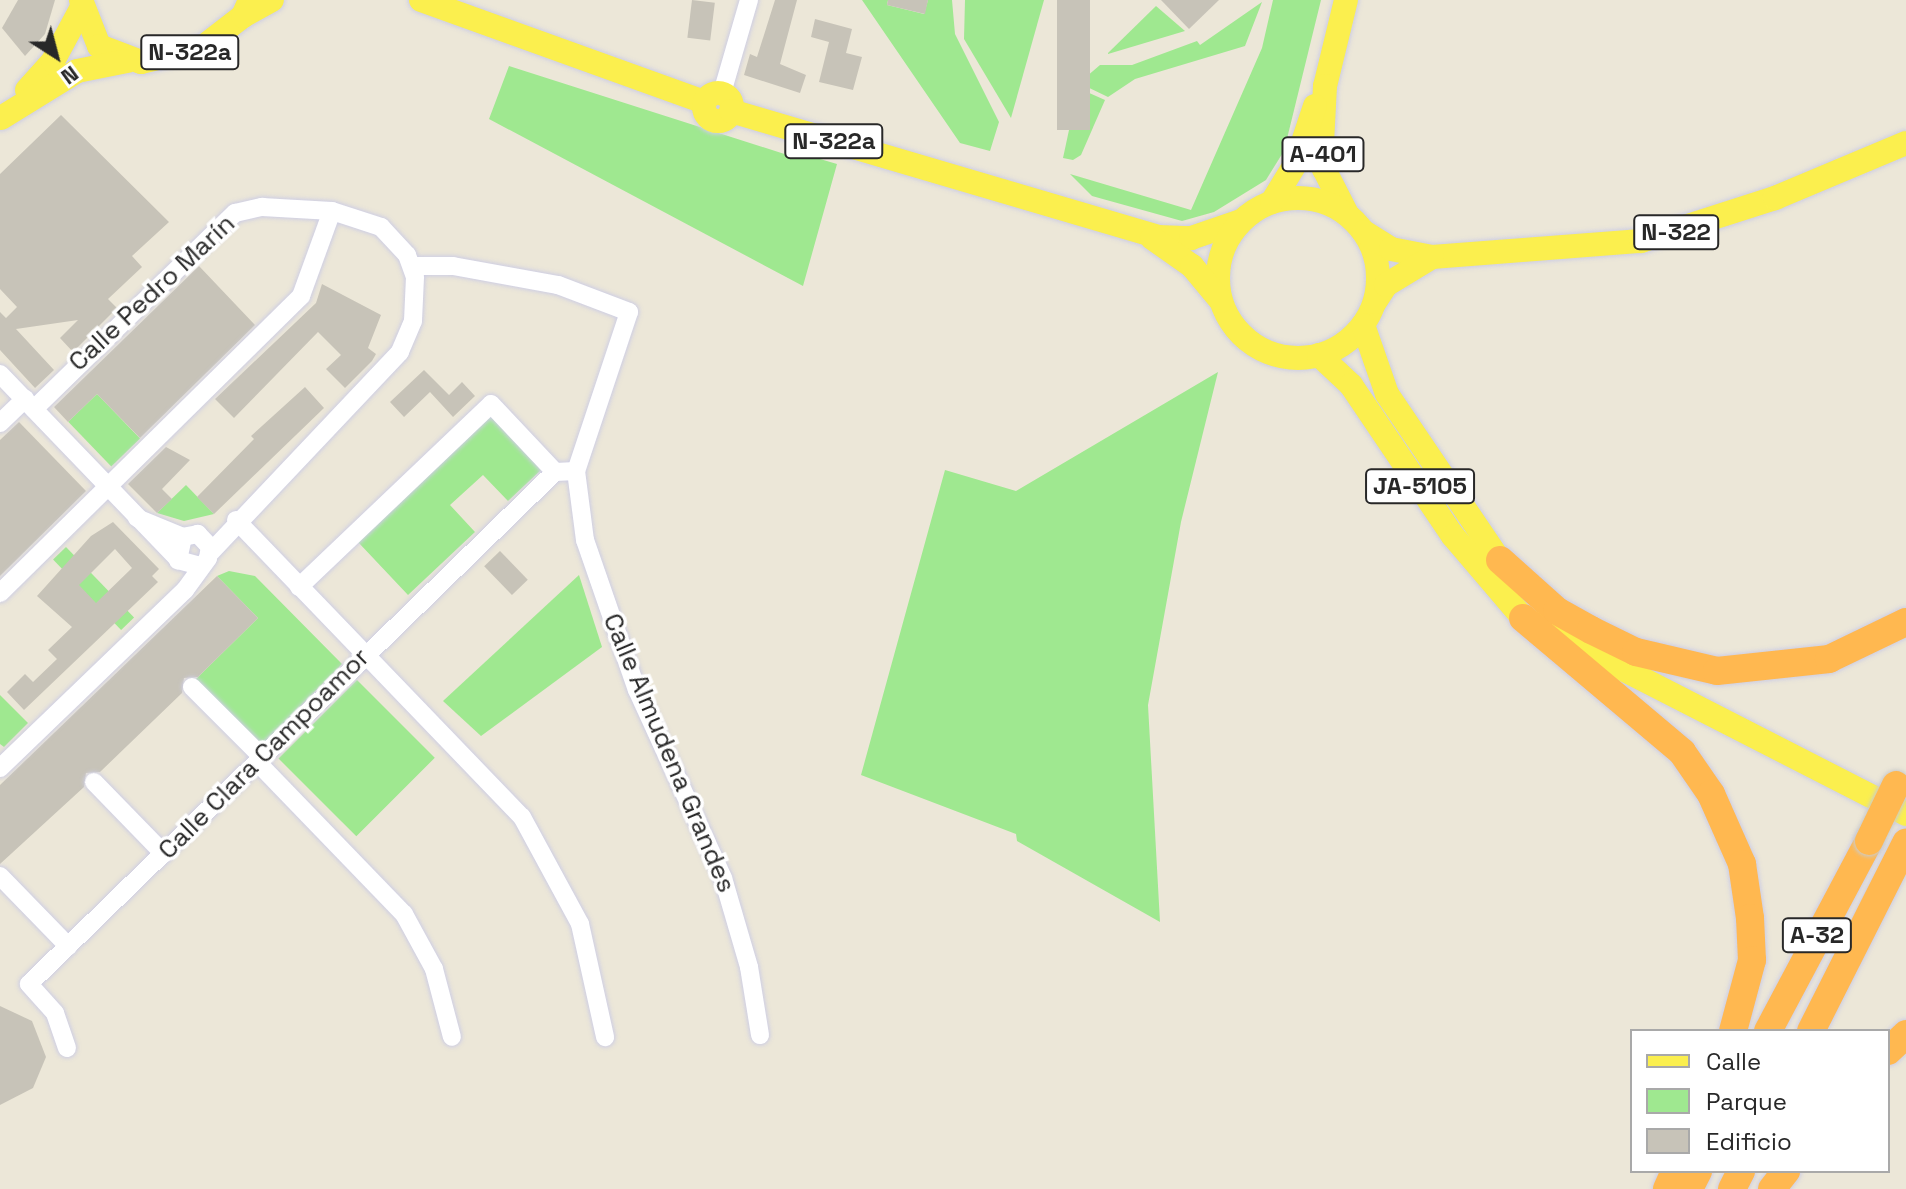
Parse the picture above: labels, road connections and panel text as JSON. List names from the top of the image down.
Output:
{
  "streets": {
    "highway": ["A-32"],
    "main road": [
      "N-322a",
      "A-401",
      "N-322",
      "JA-5105"
    ],
    "street": ["Calle Pedro Marín", "Calle Almudena Grandes", "Calle Clara Campoamor"]
  },
  "crossings": [
    ["N-322a", "A-401"],
    ["N-322a", "JA-5105"],
    ["A-401", "JA-5105"],
    ["Calle Pedro Marín", "Calle Almudena Grandes"]
  ],
  "legend": ["Calle", "Parque", "Edificio"],
  "north": "bottom right"
}
